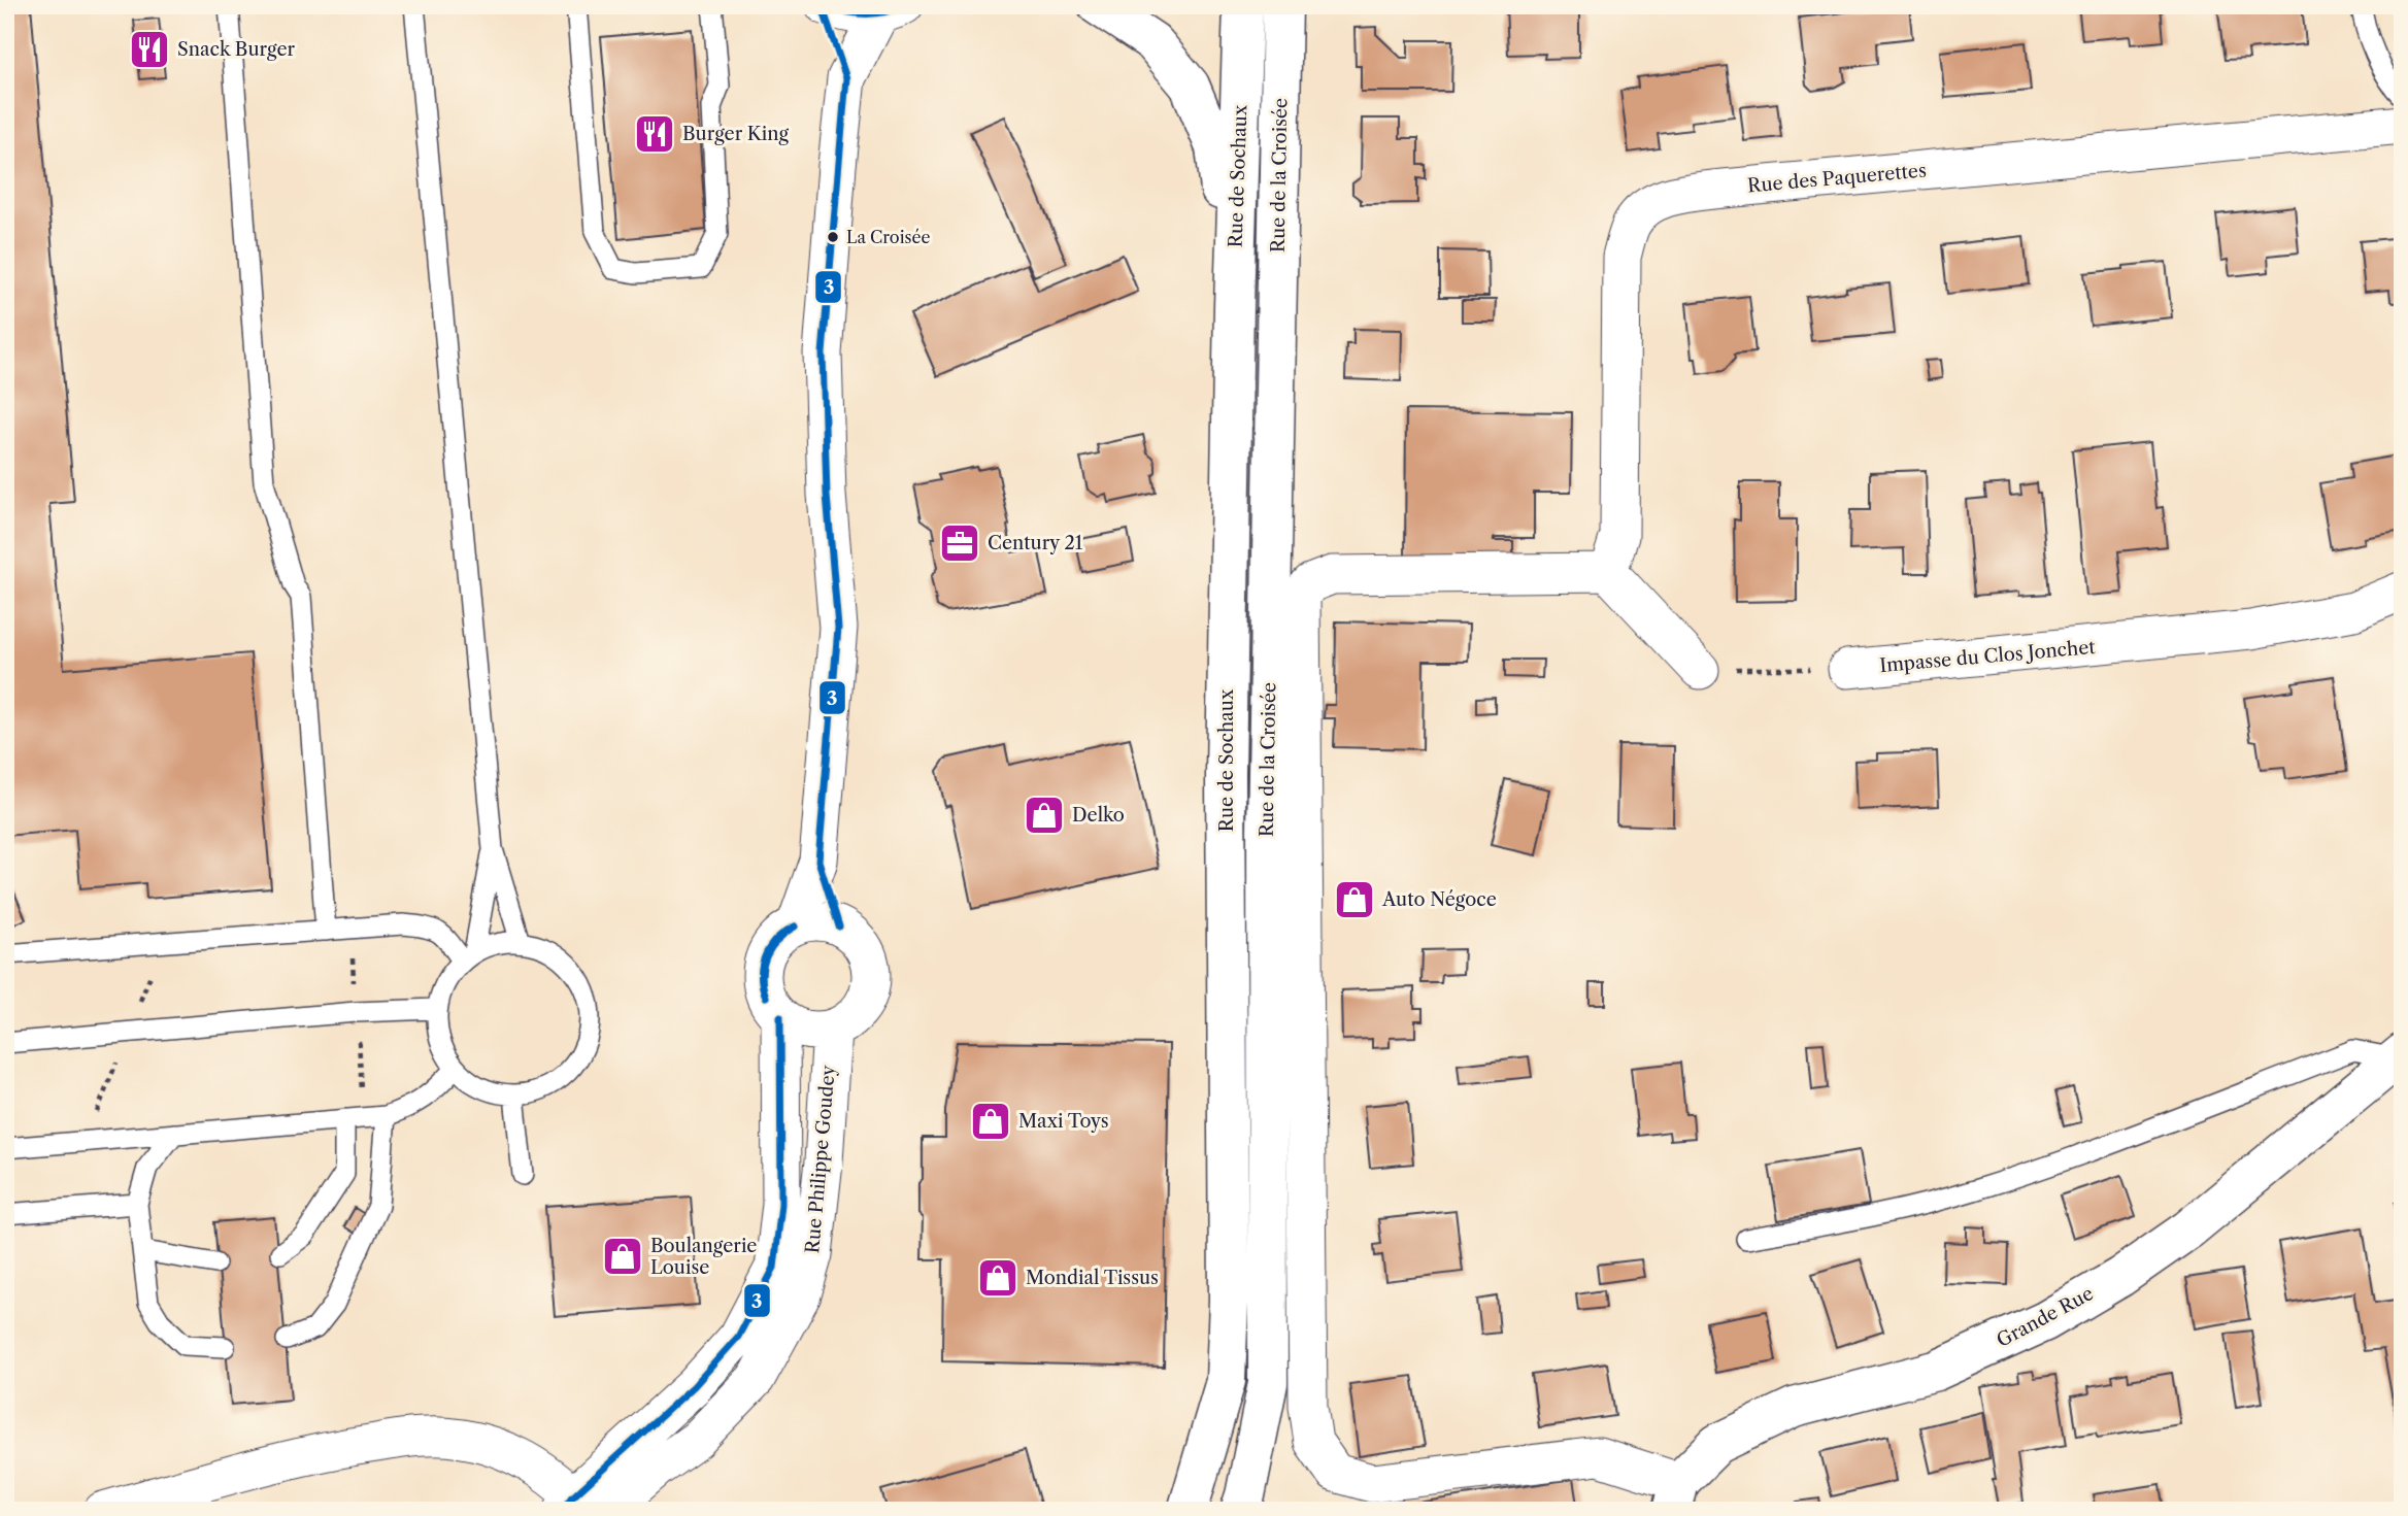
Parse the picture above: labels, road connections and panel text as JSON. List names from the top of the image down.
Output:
{
  "streets": {
    "main road": ["Rue de la Croisée", "Rue de Sochaux", "Grande Rue"],
    "street": ["Rue des Paquerettes", "Impasse du Clos Jonchet", "Rue Philippe Goudey"]
  },
  "places": {
    "restaurant": ["Snack Burger", "Burger King"],
    "other": ["La Croisée"],
    "office": ["Century 21"],
    "shop": [
      "Delko",
      "Auto Négoce",
      "Maxi Toys",
      "Boulangerie Louise",
      "Mondial Tissus"
    ]
  },
  "lines": ["transit line 3"]
}
